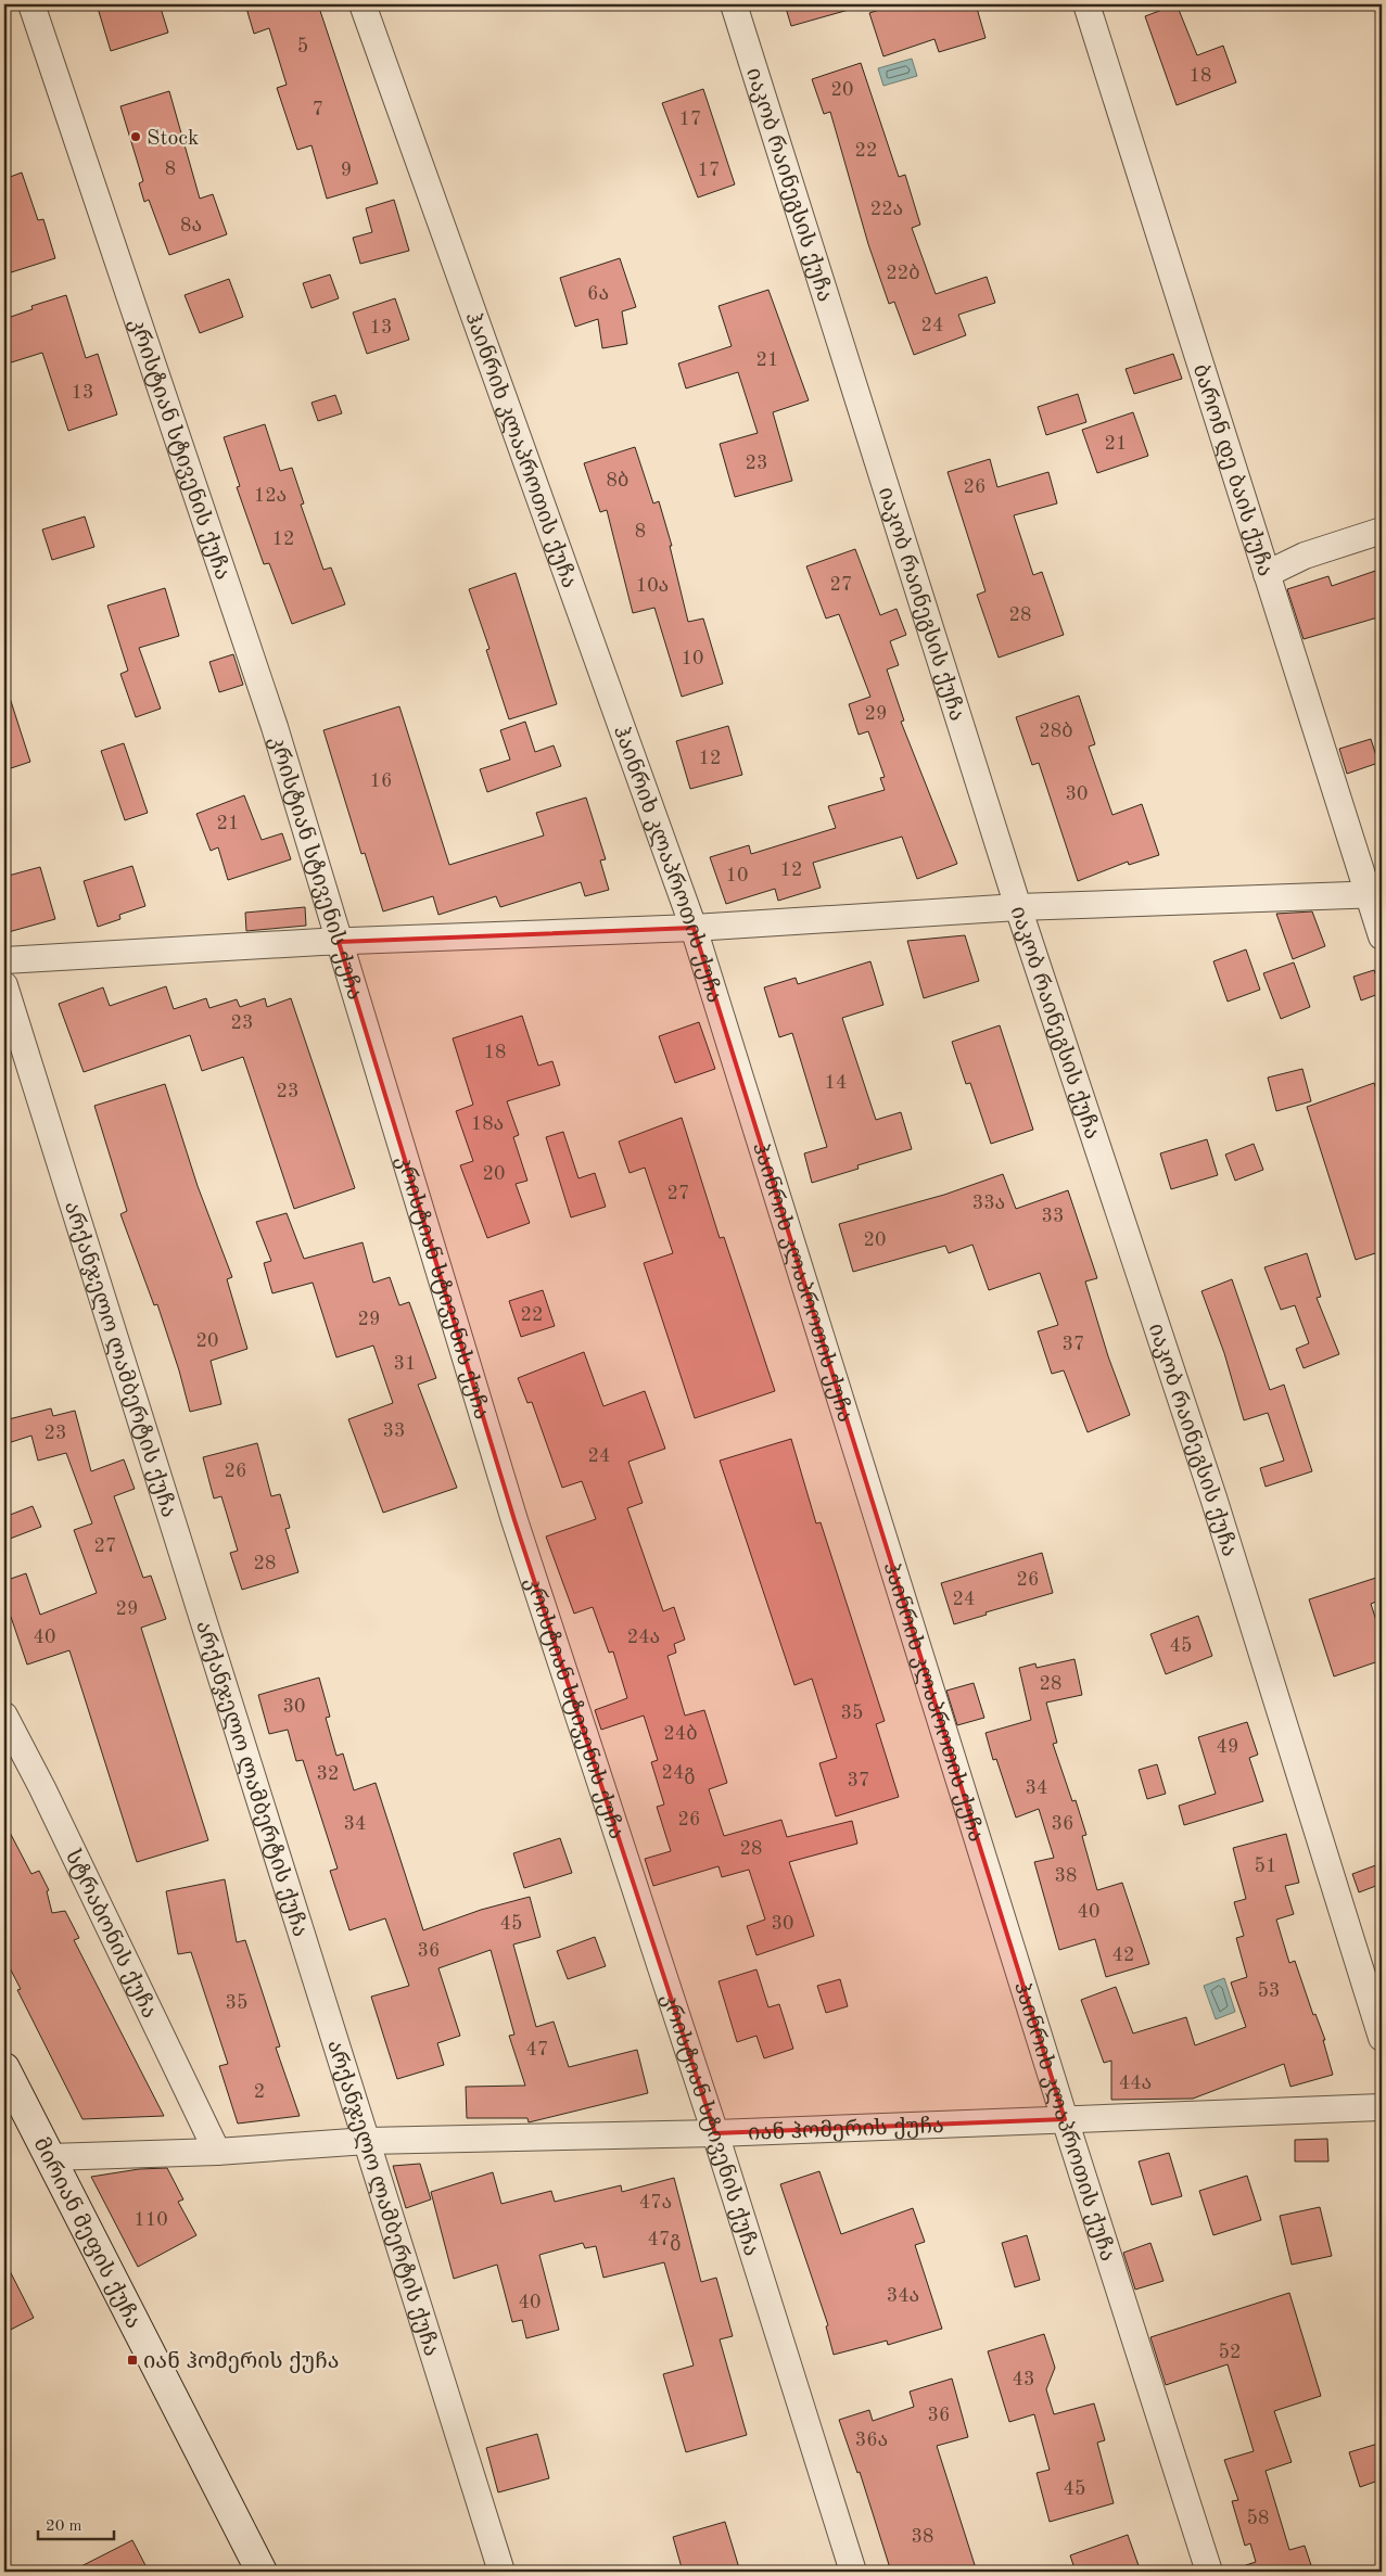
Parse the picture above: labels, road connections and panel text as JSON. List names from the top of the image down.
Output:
{
  "streets": {
    "street": [
      "იაკობ რაინეგსის ქუჩა",
      "კრისტიან სტივენის ქუჩა",
      "ჰაინრიხ კლაპროთის ქუჩა",
      "ბარონ დე ბაის ქუჩა",
      "არქანჯელო ლამბერტის ქუჩა",
      "სტრაბონის ქუჩა",
      "იან ჰომერის ქუჩა",
      "მირიან მეფის ქუჩა"
    ]
  },
  "crossings": [
    ["კრისტიან სტივენის ქუჩა", "იან ჰომერის ქუჩა"],
    ["ჰაინრიხ კლაპროთის ქუჩა", "იან ჰომერის ქუჩა"],
    ["არქანჯელო ლამბერტის ქუჩა", "იან ჰომერის ქუჩა"],
    ["სტრაბონის ქუჩა", "იან ჰომერის ქუჩა"],
    ["იან ჰომერის ქუჩა", "მირიან მეფის ქუჩა"]
  ],
  "places": {
    "other": ["Stock"],
    "transit": ["იან ჰომერის ქუჩა"]
  },
  "house_numbers": [
    "5",
    "18",
    "20",
    "7",
    "17",
    "22",
    "8",
    "9",
    "17",
    "22ა",
    "8ა",
    "22ბ",
    "6ა",
    "24",
    "13",
    "21",
    "13",
    "21",
    "23",
    "8ბ",
    "26",
    "12ა",
    "8",
    "12",
    "27",
    "10ა",
    "28",
    "10",
    "29",
    "28ბ",
    "12",
    "16",
    "30",
    "21",
    "12",
    "10",
    "23",
    "18",
    "14",
    "23",
    "18ა",
    "20",
    "27",
    "33ა",
    "33",
    "20",
    "22",
    "29",
    "20",
    "37",
    "31",
    "33",
    "23",
    "24",
    "26",
    "27",
    "28",
    "26",
    "24",
    "29",
    "40",
    "24ა",
    "45",
    "28",
    "30",
    "35",
    "24ბ",
    "49",
    "24გ",
    "32",
    "37",
    "34",
    "26",
    "34",
    "36",
    "28",
    "51",
    "38",
    "40",
    "45",
    "30",
    "36",
    "42",
    "53",
    "35",
    "47",
    "44ა",
    "2",
    "47ა",
    "110",
    "47გ",
    "34ა",
    "40",
    "52",
    "43",
    "36",
    "36ა",
    "45",
    "58",
    "38"
  ],
  "scale_bar": "20 m"
}
